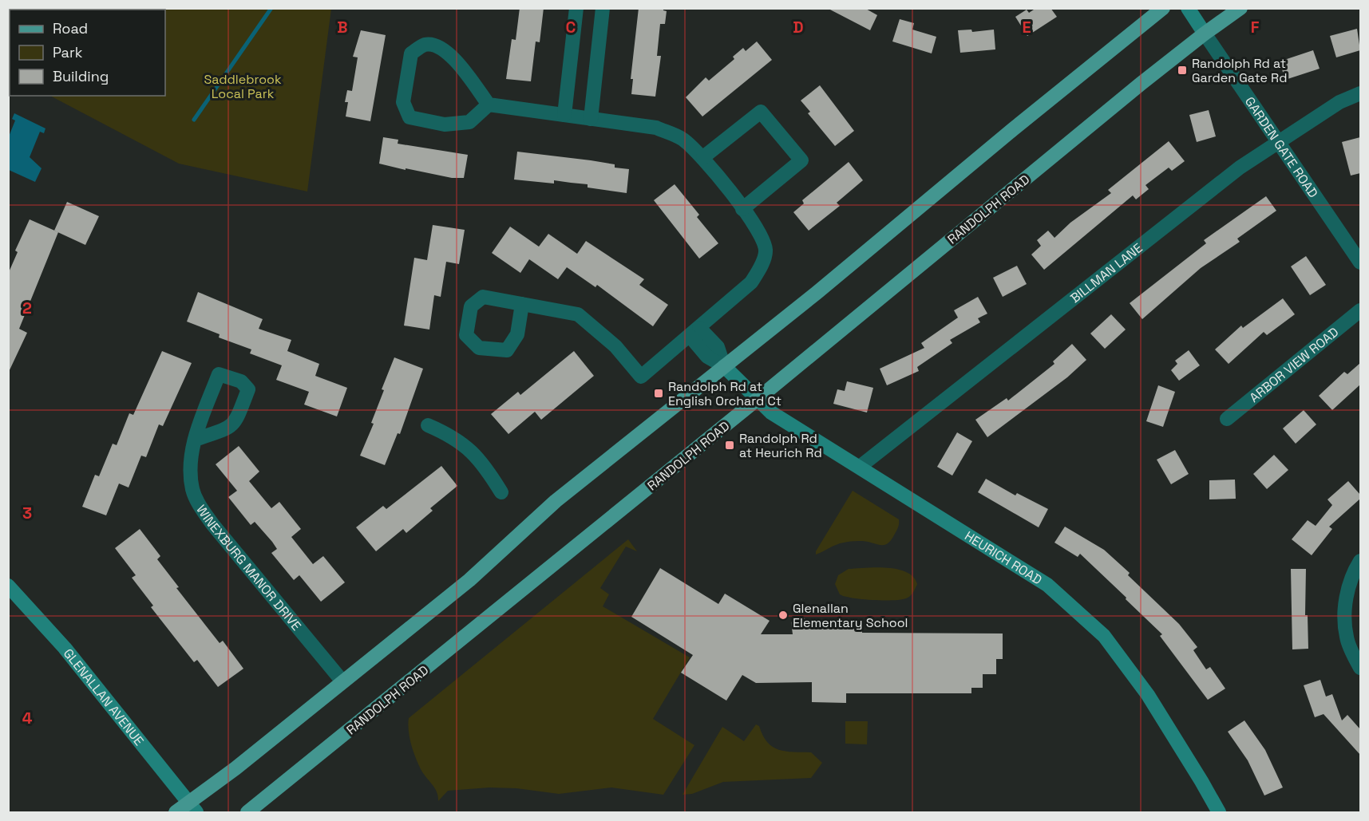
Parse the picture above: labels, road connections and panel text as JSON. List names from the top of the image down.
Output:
{
  "streets": {
    "main road": ["RANDOLPH ROAD"],
    "street": [
      "GARDEN GATE ROAD",
      "BILLMAN LANE",
      "ARBOR VIEW ROAD",
      "HEURICH ROAD",
      "WINEXBURG MANOR DRIVE",
      "GLENALLAN AVENUE"
    ]
  },
  "crossings": [
    ["GARDEN GATE ROAD", "RANDOLPH ROAD"],
    ["GARDEN GATE ROAD", "BILLMAN LANE"],
    ["RANDOLPH ROAD", "HEURICH ROAD"],
    ["BILLMAN LANE", "HEURICH ROAD"]
  ],
  "parks": ["Saddlebrook Local Park"],
  "places": {
    "transit": ["Randolph Rd at Garden Gate Rd", "Randolph Rd at English Orchard Ct", "Randolph Rd at Heurich Rd"],
    "other": ["Glenallan Elementary School"]
  },
  "legend": ["Road", "Park", "Building"],
  "grid": {
    "columns": [
      "B",
      "C",
      "D",
      "E",
      "F"
    ],
    "rows": ["2", "3", "4"]
  }
}
